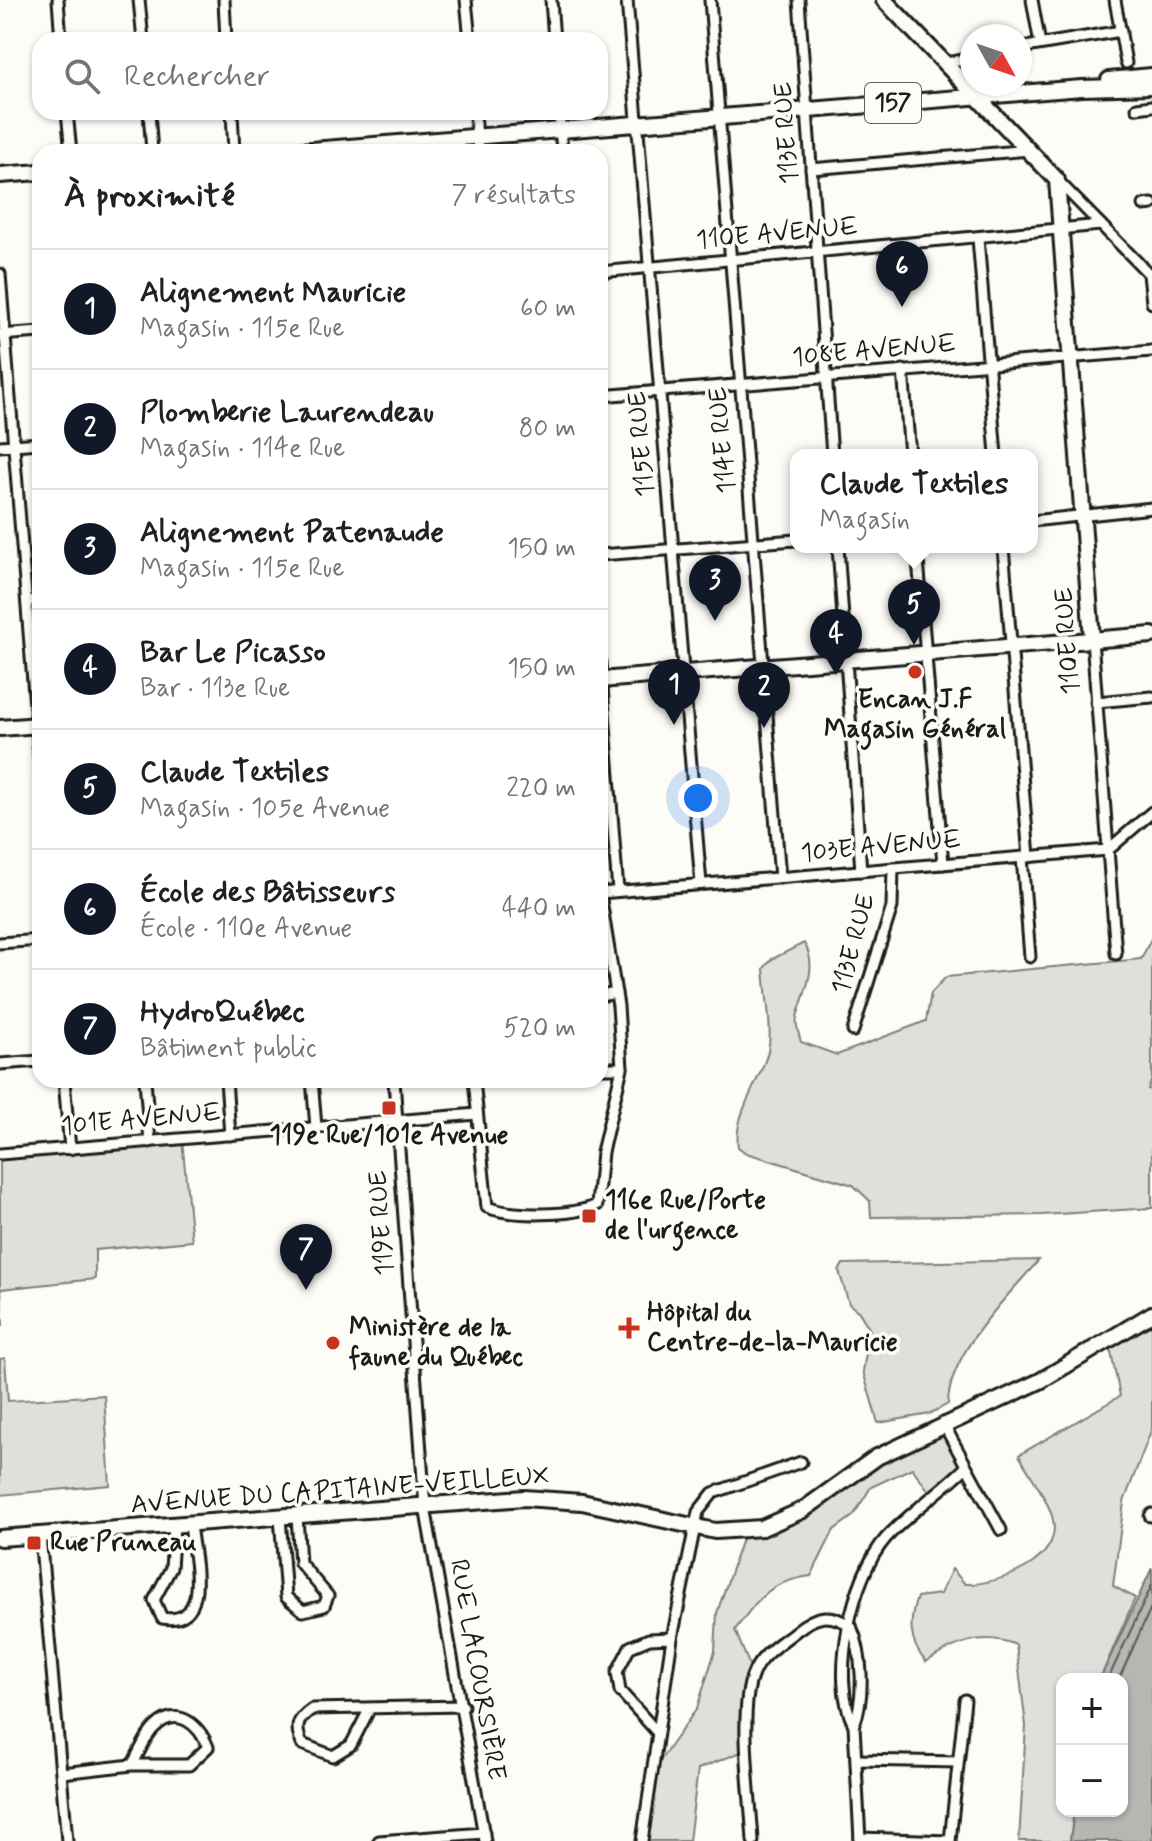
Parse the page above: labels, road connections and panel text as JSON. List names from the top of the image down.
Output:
{
  "streets": {
    "street": [
      "157",
      "113E RUE",
      "110E AVENUE",
      "108E AVENUE",
      "114E RUE",
      "115E RUE",
      "110E RUE",
      "103E AVENUE",
      "101E AVENUE",
      "119E RUE",
      "AVENUE DU CAPITAINE-VEILLEUX",
      "RUE LACOURSIÈRE"
    ]
  },
  "crossings": [
    ["157", "113E RUE"],
    ["157", "114E RUE"],
    ["157", "115E RUE"],
    ["113E RUE", "110E AVENUE"],
    ["113E RUE", "108E AVENUE"],
    ["113E RUE", "103E AVENUE"],
    ["110E AVENUE", "114E RUE"],
    ["110E AVENUE", "115E RUE"],
    ["110E AVENUE", "110E RUE"],
    ["108E AVENUE", "114E RUE"],
    ["108E AVENUE", "115E RUE"],
    ["108E AVENUE", "110E RUE"],
    ["114E RUE", "103E AVENUE"],
    ["115E RUE", "103E AVENUE"],
    ["110E RUE", "103E AVENUE"],
    ["101E AVENUE", "119E RUE"],
    ["119E RUE", "AVENUE DU CAPITAINE-VEILLEUX"],
    ["119E RUE", "RUE LACOURSIÈRE"],
    ["AVENUE DU CAPITAINE-VEILLEUX", "RUE LACOURSIÈRE"]
  ],
  "places": {
    "other": ["Encan J.F Magasin Général", "Ministère de la faune du Québec"],
    "transit": ["119e Rue/101e Avenue", "116e Rue/Porte de l'urgence", "Rue Pruneau"],
    "health": ["Hôpital du Centre-de-la-Mauricie"]
  },
  "north": "bottom right",
  "page": {
    "search": "Rechercher",
    "heading": ["À proximité", "7 résultats"],
    "pins": [
      "6",
      "3",
      "5",
      "4",
      "1",
      "2",
      "7"
    ],
    "list": [
      {
        "mark": "1",
        "name": "Alignement Mauricie",
        "note": "Magasin · 115e Rue",
        "value": "60 m"
      },
      {
        "mark": "2",
        "name": "Plomberie Laurendeau",
        "note": "Magasin · 114e Rue",
        "value": "80 m"
      },
      {
        "mark": "3",
        "name": "Alignement Patenaude",
        "note": "Magasin · 115e Rue",
        "value": "150 m"
      },
      {
        "mark": "4",
        "name": "Bar Le Picasso",
        "note": "Bar · 113e Rue",
        "value": "150 m"
      },
      {
        "mark": "5",
        "name": "Claude Textiles",
        "note": "Magasin · 105e Avenue",
        "value": "220 m"
      },
      {
        "mark": "6",
        "name": "École des Bâtisseurs",
        "note": "École · 110e Avenue",
        "value": "440 m"
      },
      {
        "mark": "7",
        "name": "HydroQuébec",
        "note": "Bâtiment public",
        "value": "520 m"
      }
    ],
    "popup": ["Claude Textiles", "Magasin"],
    "map_buttons": ["+", "−"]
  }
}
